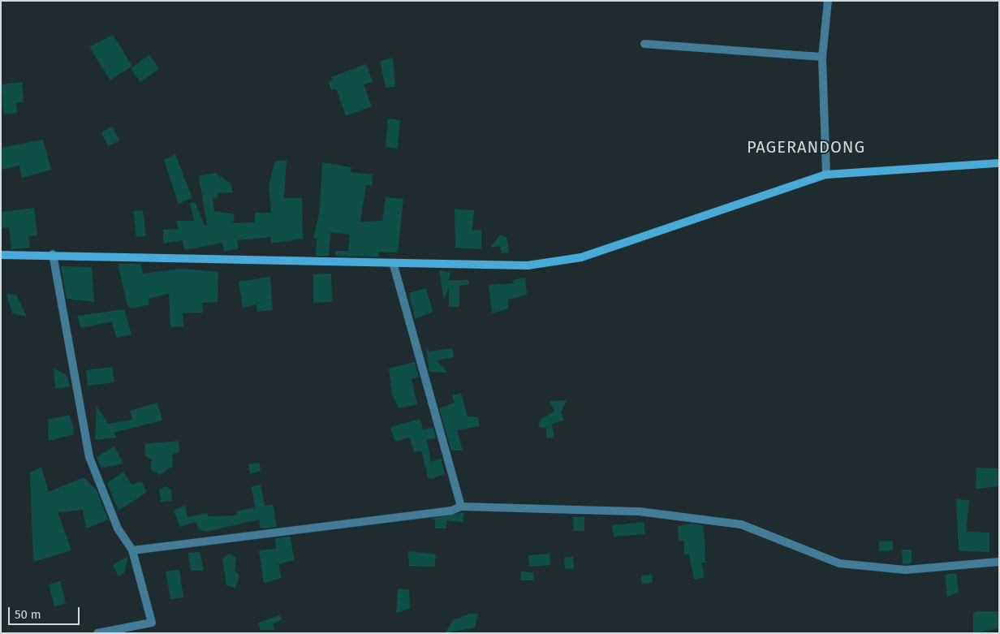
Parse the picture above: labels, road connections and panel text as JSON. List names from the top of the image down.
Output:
{
  "districts": ["PAGERANDONG"],
  "scale_bar": "50 m"
}
